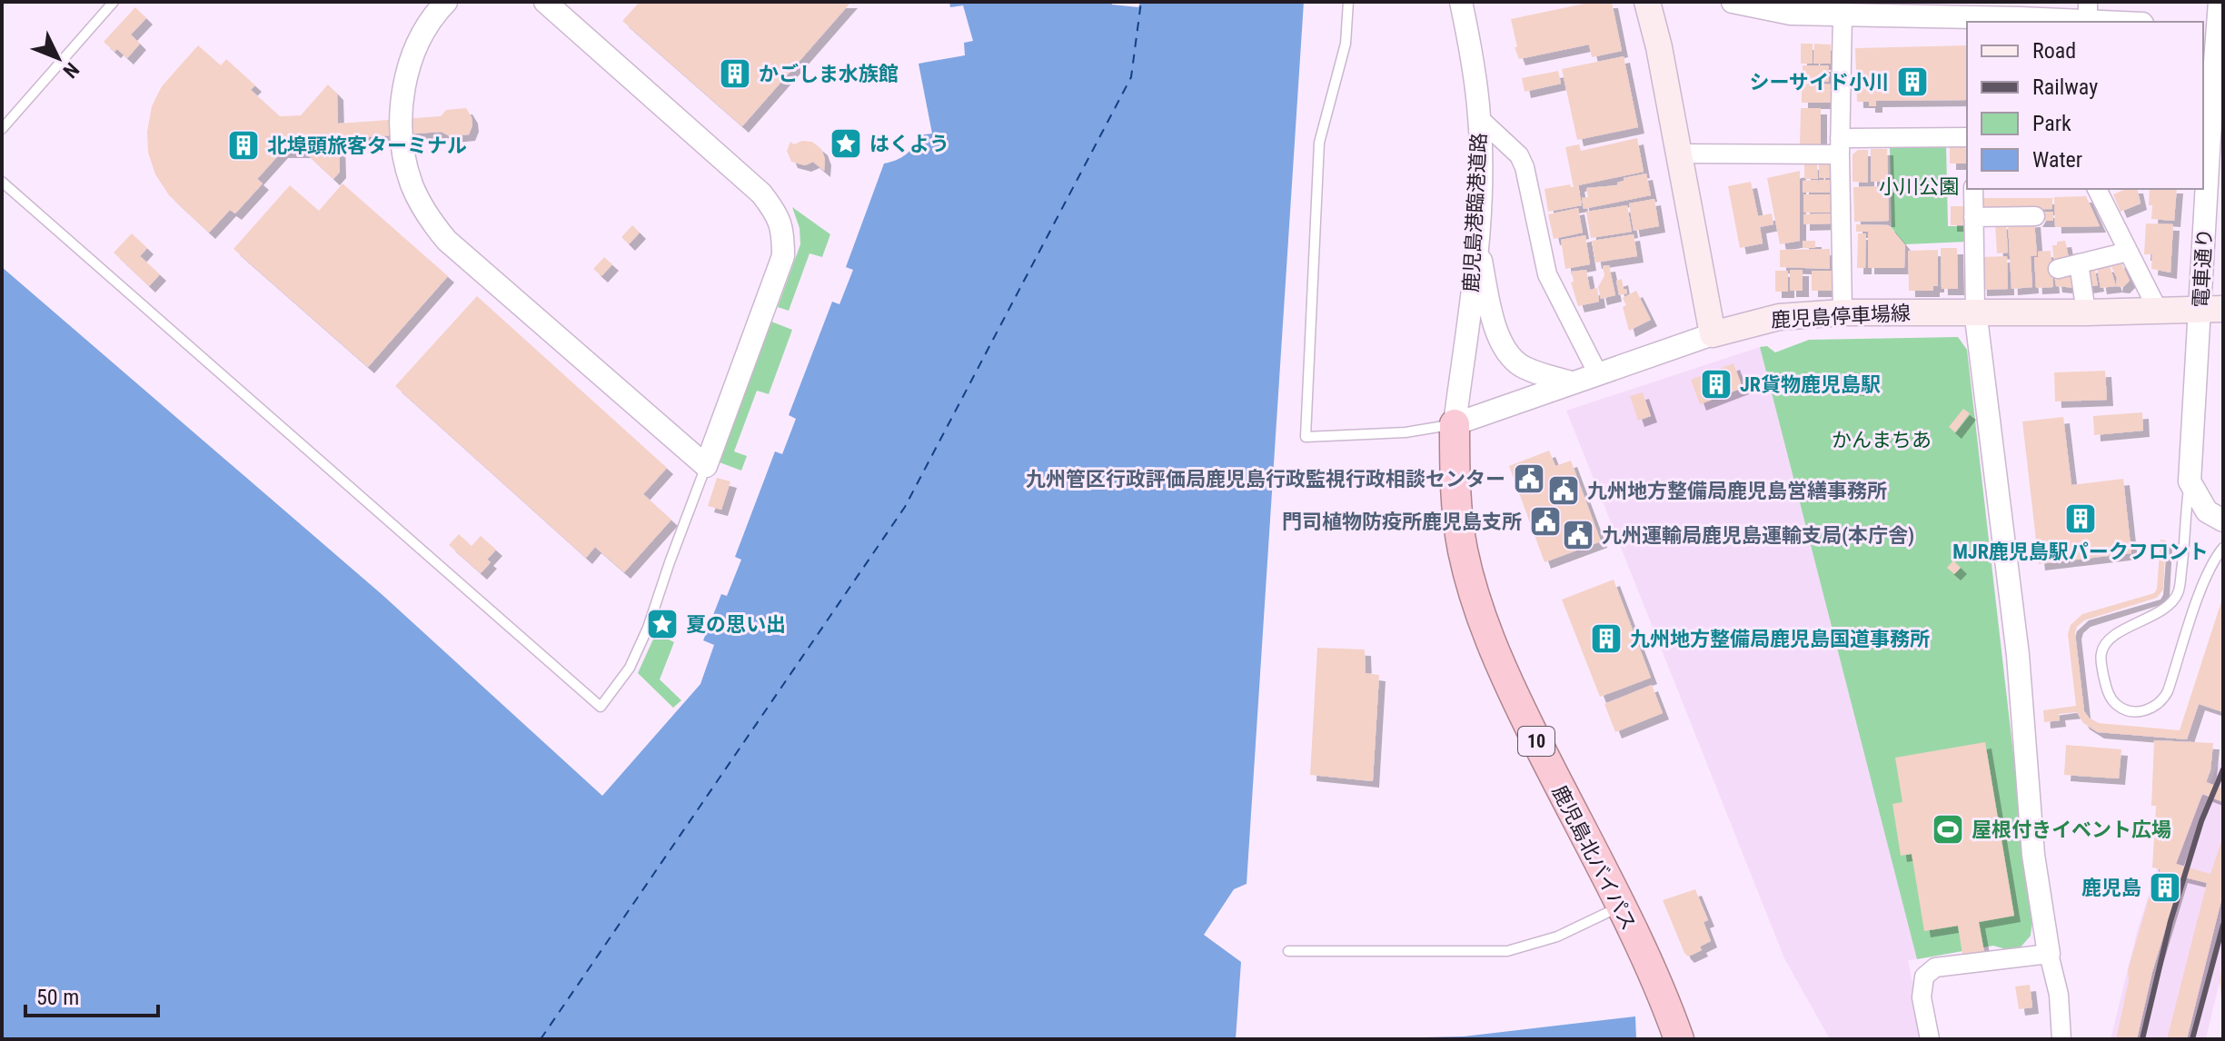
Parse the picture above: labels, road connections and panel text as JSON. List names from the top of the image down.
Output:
{
  "streets": {
    "highway": ["10", "鹿児島北バイパス"],
    "main road": ["鹿児島停車場線"],
    "street": ["鹿児島港臨港道路", "電車通り"]
  },
  "crossings": [
    ["鹿児島港臨港道路", "鹿児島北バイパス"],
    ["電車通り", "鹿児島停車場線"]
  ],
  "parks": ["小川公園", "かんまちあ"],
  "places": {
    "building": [
      "かごしま水族館",
      "シーサイド小川",
      "北埠頭旅客ターミナル",
      "JR貨物鹿児島駅",
      "MJR鹿児島駅パークフロント",
      "九州地方整備局鹿児島国道事務所",
      "鹿児島"
    ],
    "place": ["はくよう", "夏の思い出"],
    "public building": [
      "九州管区行政評価局鹿児島行政監視行政相談センター",
      "九州地方整備局鹿児島営繕事務所",
      "門司植物防疫所鹿児島支所",
      "九州運輸局鹿児島運輸支局(本庁舎)"
    ],
    "sports": ["屋根付きイベント広場"]
  },
  "legend": [
    "Road",
    "Railway",
    "Park",
    "Water"
  ],
  "scale_bar": "50 m",
  "north": "bottom right"
}
